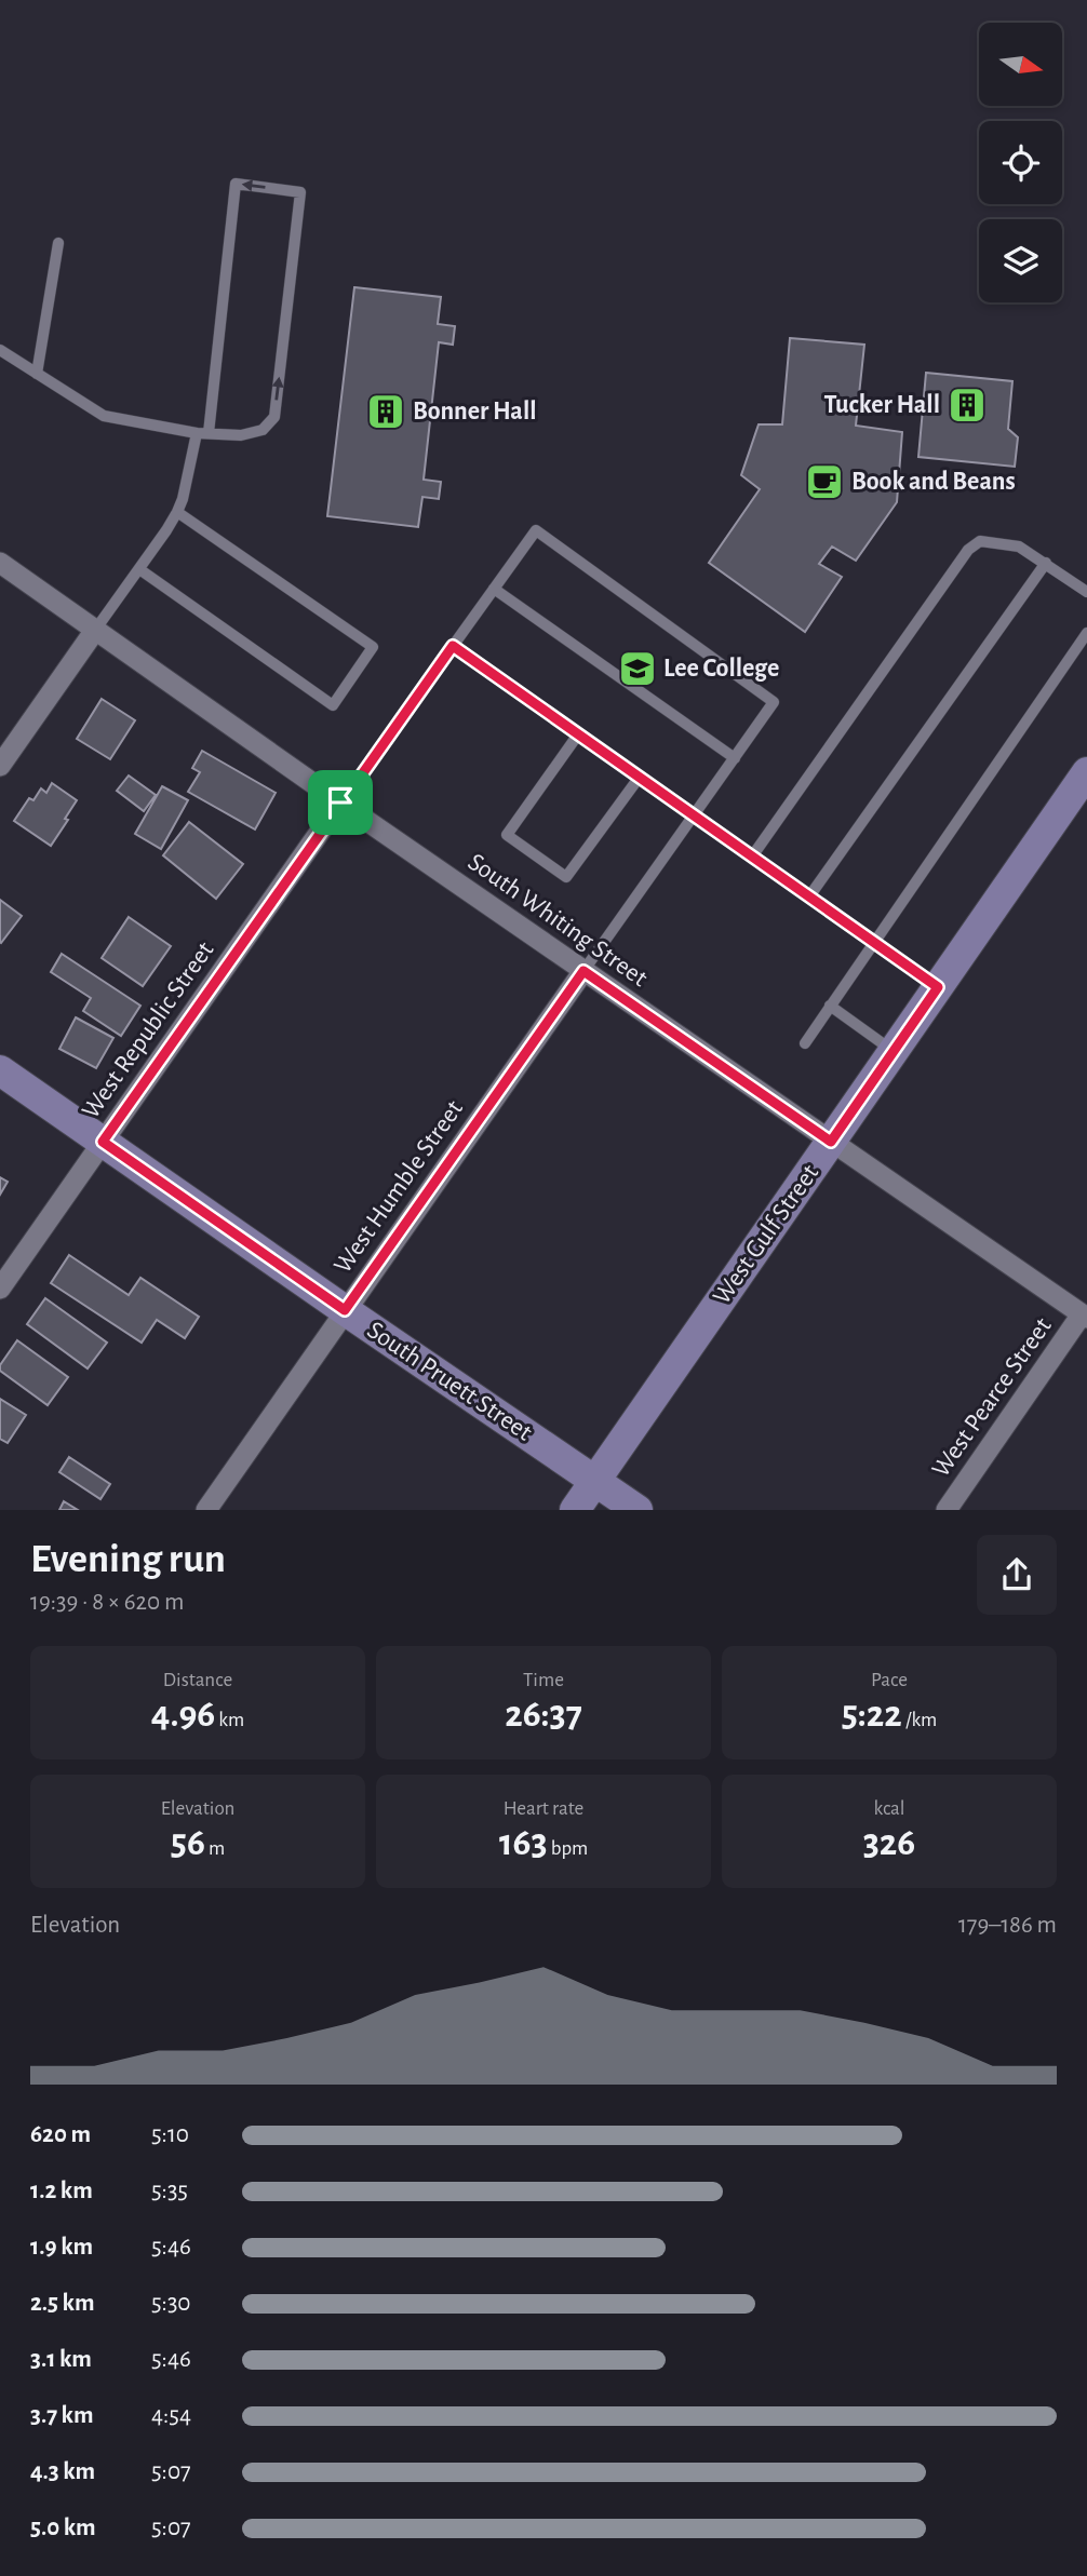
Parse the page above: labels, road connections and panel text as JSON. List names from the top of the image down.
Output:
{
  "streets": {
    "street": [
      "South Whiting Street",
      "West Republic Street",
      "West Humble Street",
      "West Gulf Street",
      "South Pruett Street",
      "West Pearce Street"
    ]
  },
  "crossings": [
    ["South Whiting Street", "West Republic Street"],
    ["South Whiting Street", "West Humble Street"],
    ["South Whiting Street", "West Gulf Street"],
    ["South Whiting Street", "West Pearce Street"],
    ["West Republic Street", "South Pruett Street"],
    ["West Humble Street", "South Pruett Street"],
    ["West Gulf Street", "South Pruett Street"]
  ],
  "places": {
    "building": ["Tucker Hall", "Bonner Hall"],
    "cafe": ["Book and Beans"],
    "school or university": ["Lee College"]
  },
  "north": "right",
  "page": {
    "heading": ["Evening run", "19:39 · 8 × 620 m"],
    "stats": [
      ["Distance", "4.96 km"],
      ["Time", "26:37"],
      ["Pace", "5:22 /km"],
      ["Elevation", "56 m"],
      ["Heart rate", "163 bpm"],
      ["kcal", "326"]
    ],
    "chart": ["Elevation", "179–186 m"],
    "list": [
      {
        "name": "620 m",
        "note": "5:10"
      },
      {
        "name": "1.2 km",
        "note": "5:35"
      },
      {
        "name": "1.9 km",
        "note": "5:46"
      },
      {
        "name": "2.5 km",
        "note": "5:30"
      },
      {
        "name": "3.1 km",
        "note": "5:46"
      },
      {
        "name": "3.7 km",
        "note": "4:54"
      },
      {
        "name": "4.3 km",
        "note": "5:07"
      },
      {
        "name": "5.0 km",
        "note": "5:07"
      }
    ]
  }
}
